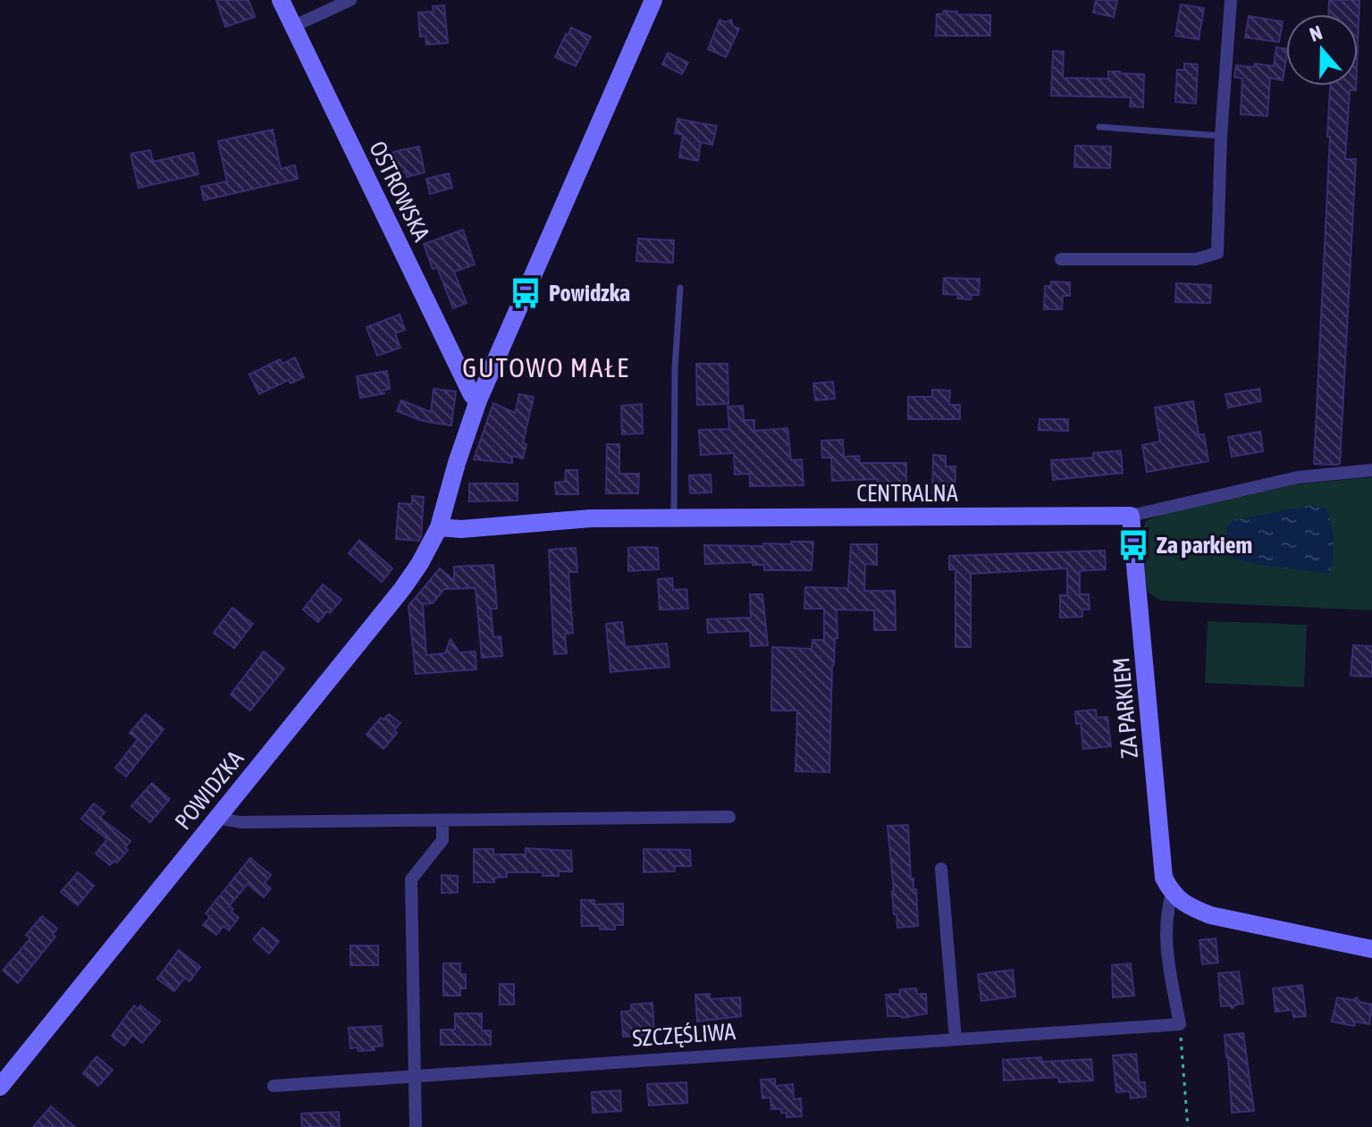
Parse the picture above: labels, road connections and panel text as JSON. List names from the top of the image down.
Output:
{
  "streets": {
    "street": [
      "OSTROWSKA",
      "CENTRALNA",
      "ZA PARKIEM",
      "POWIDZKA",
      "SZCZĘŚLIWA"
    ]
  },
  "crossings": [
    ["OSTROWSKA", "POWIDZKA"],
    ["CENTRALNA", "ZA PARKIEM"],
    ["CENTRALNA", "POWIDZKA"],
    ["ZA PARKIEM", "SZCZĘŚLIWA"]
  ],
  "districts": ["GUTOWO MAŁE"],
  "places": {
    "bus stop": ["Powidzka", "Za parkiem"]
  },
  "north": "top"
}
